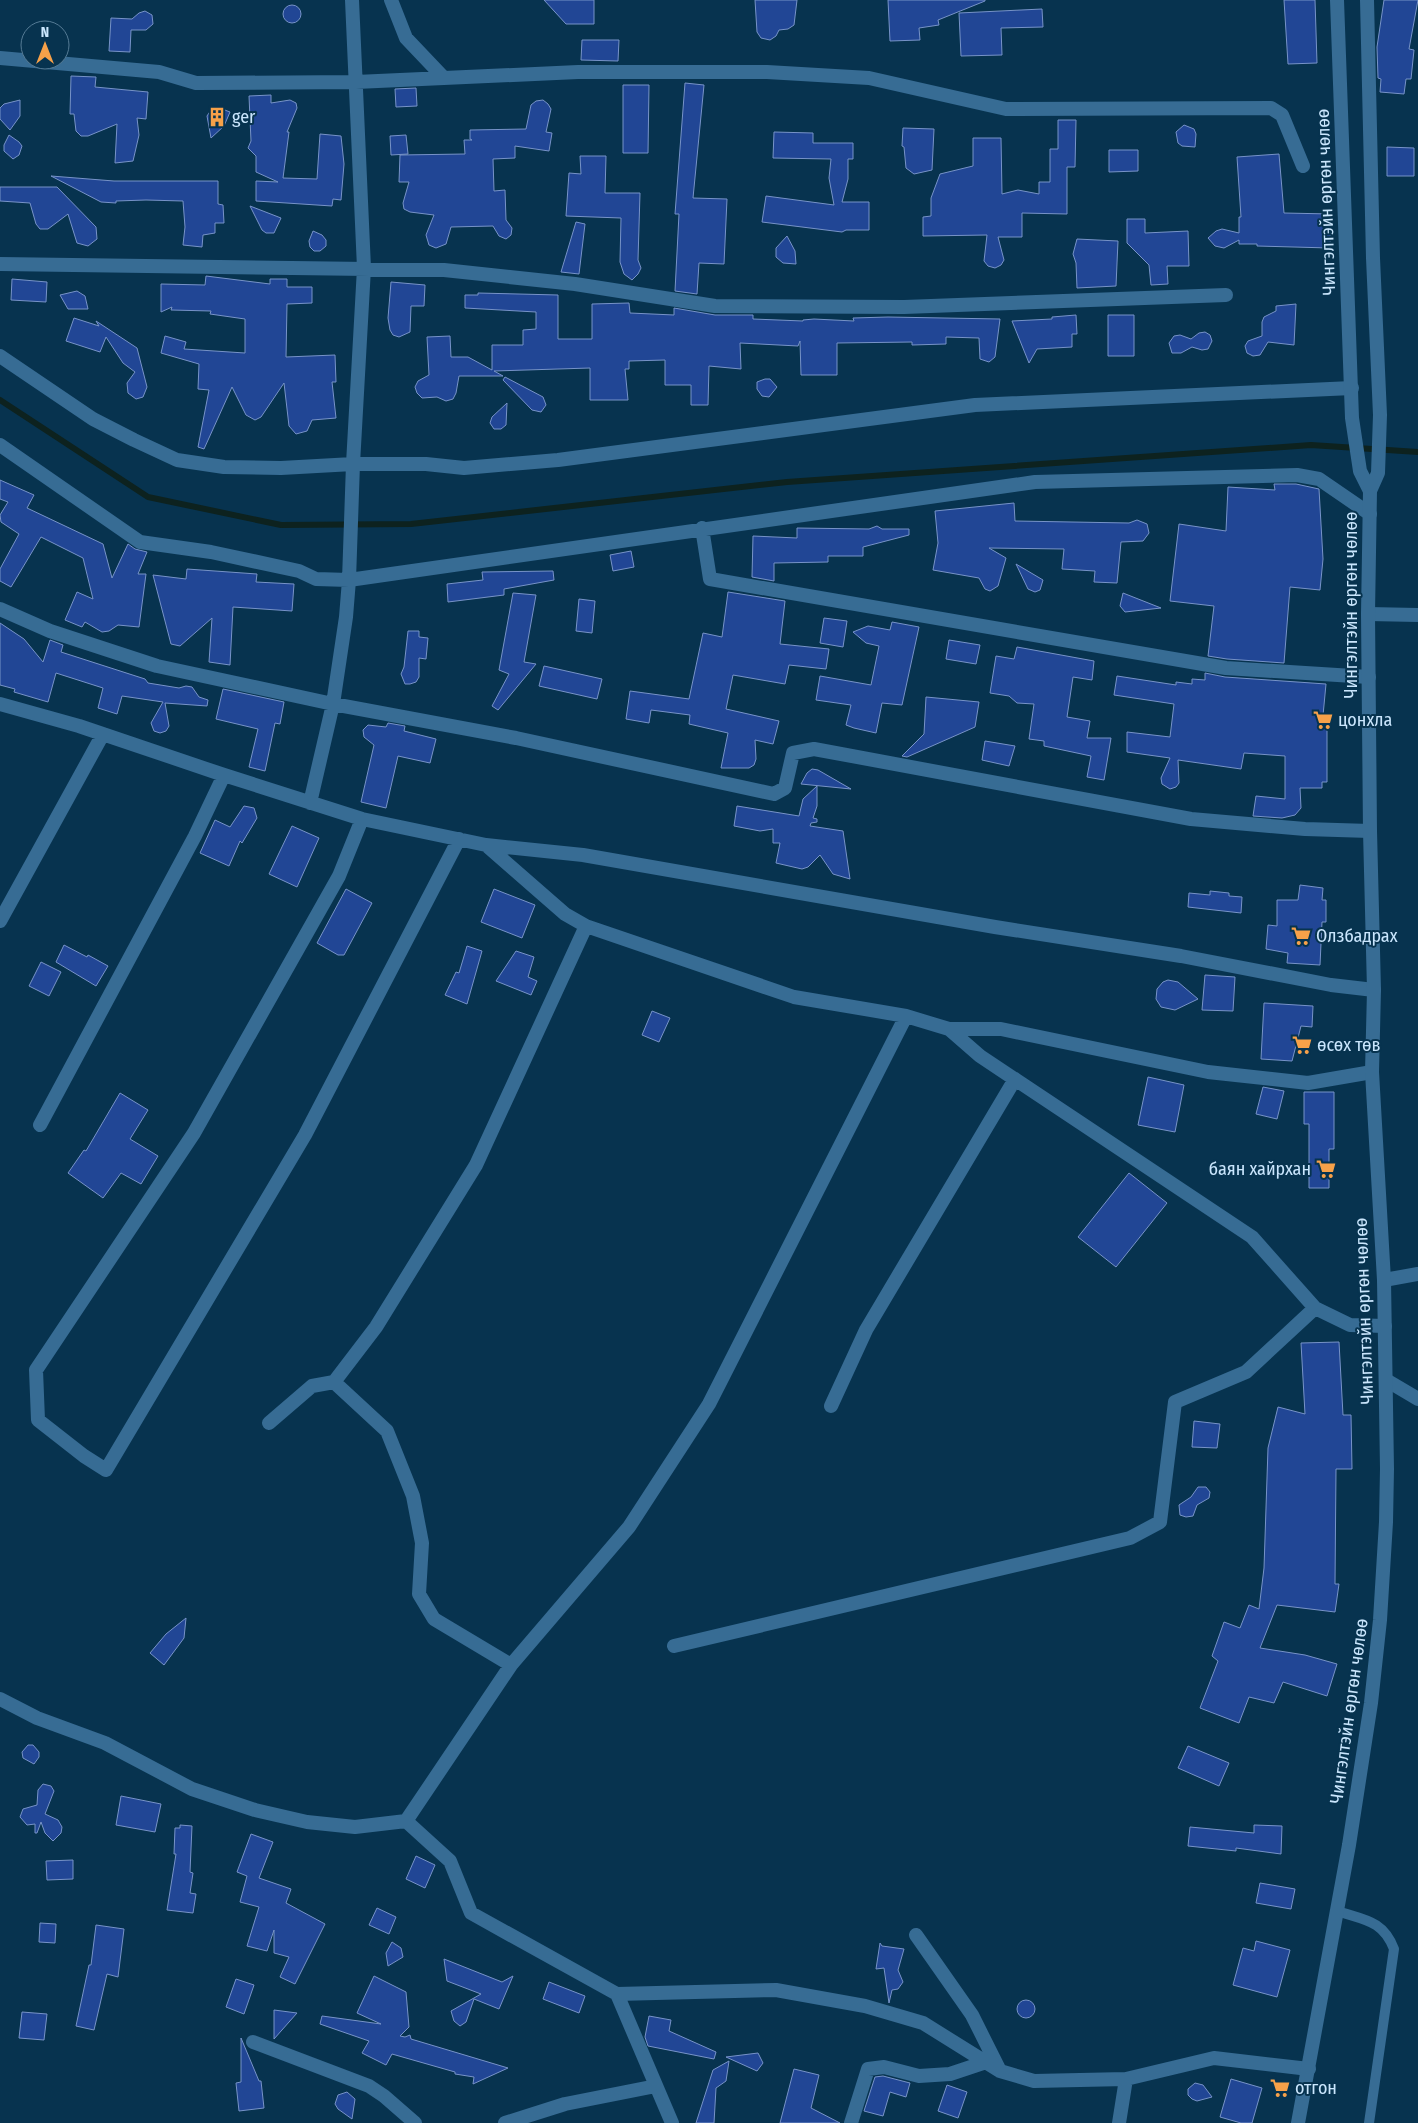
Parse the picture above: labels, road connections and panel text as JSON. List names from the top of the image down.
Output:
{
  "streets": {
    "street": ["Чингэлтэйн өргөн чөлөө"]
  },
  "places": {
    "building": ["ger"],
    "supermarket": [
      "цонхла",
      "Олзбадрах",
      "өсөх төв",
      "баян хайрхан",
      "отгон"
    ]
  },
  "north": "top"
}
